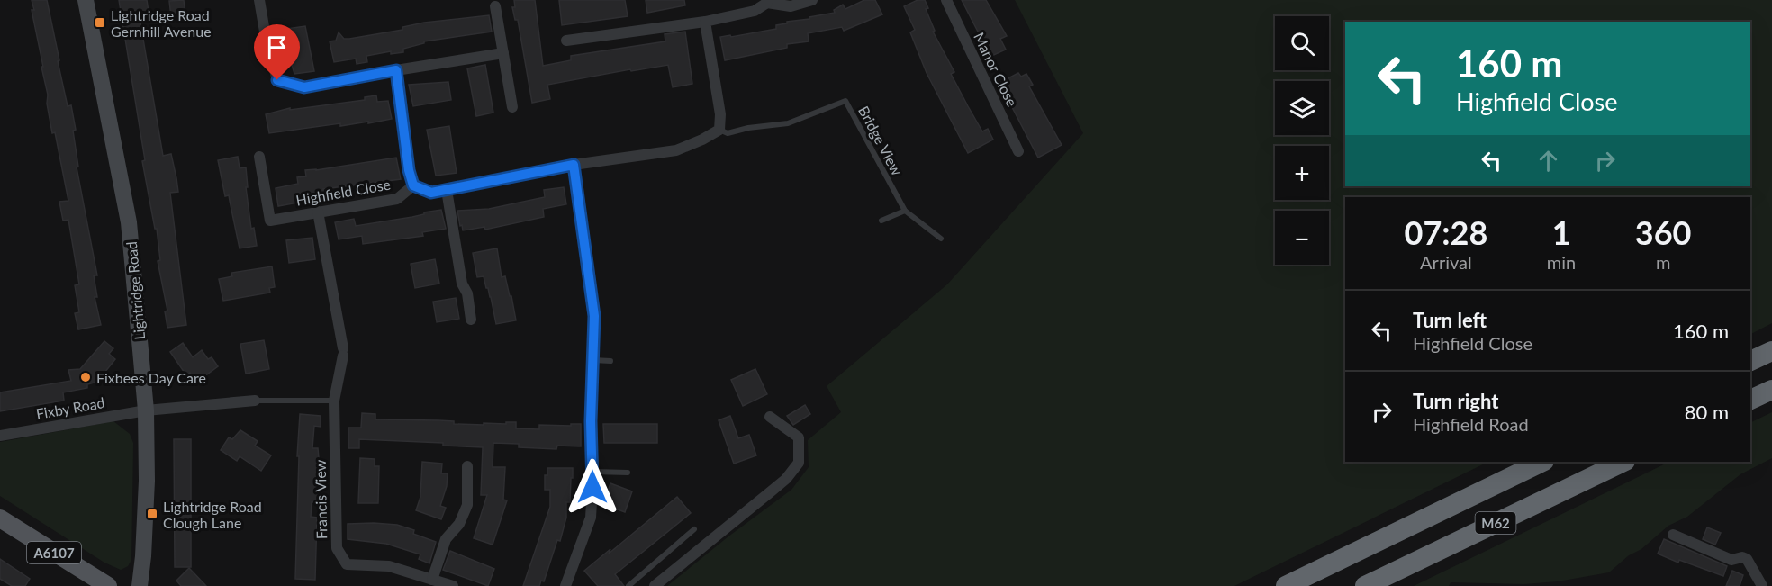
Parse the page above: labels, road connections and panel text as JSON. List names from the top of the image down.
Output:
{
  "streets": {
    "highway": ["M62"],
    "main road": ["A6107"],
    "street": [
      "Manor Close",
      "Highfield Close",
      "Lightridge Road",
      "Fixby Road",
      "Francis View"
    ],
    "lane": ["Bridge View"]
  },
  "crossings": [
    ["Bridge View", "Highfield Close"],
    ["Highfield Close", "Francis View"],
    ["Lightridge Road", "Fixby Road"]
  ],
  "places": {
    "transit": ["Lightridge Road Gernhill Avenue", "Lightridge Road Clough Lane"],
    "other": ["Fixbees Day Care"]
  },
  "page": {
    "map_buttons": ["+", "−"],
    "turn": ["160 m", "Highfield Close"],
    "eta": [
      "07:28",
      "Arrival",
      "1",
      "min",
      "360",
      "m"
    ],
    "list": [
      {
        "name": "Turn left",
        "note": "Highfield Close",
        "value": "160 m"
      },
      {
        "name": "Turn right",
        "note": "Highfield Road",
        "value": "80 m"
      }
    ]
  }
}
